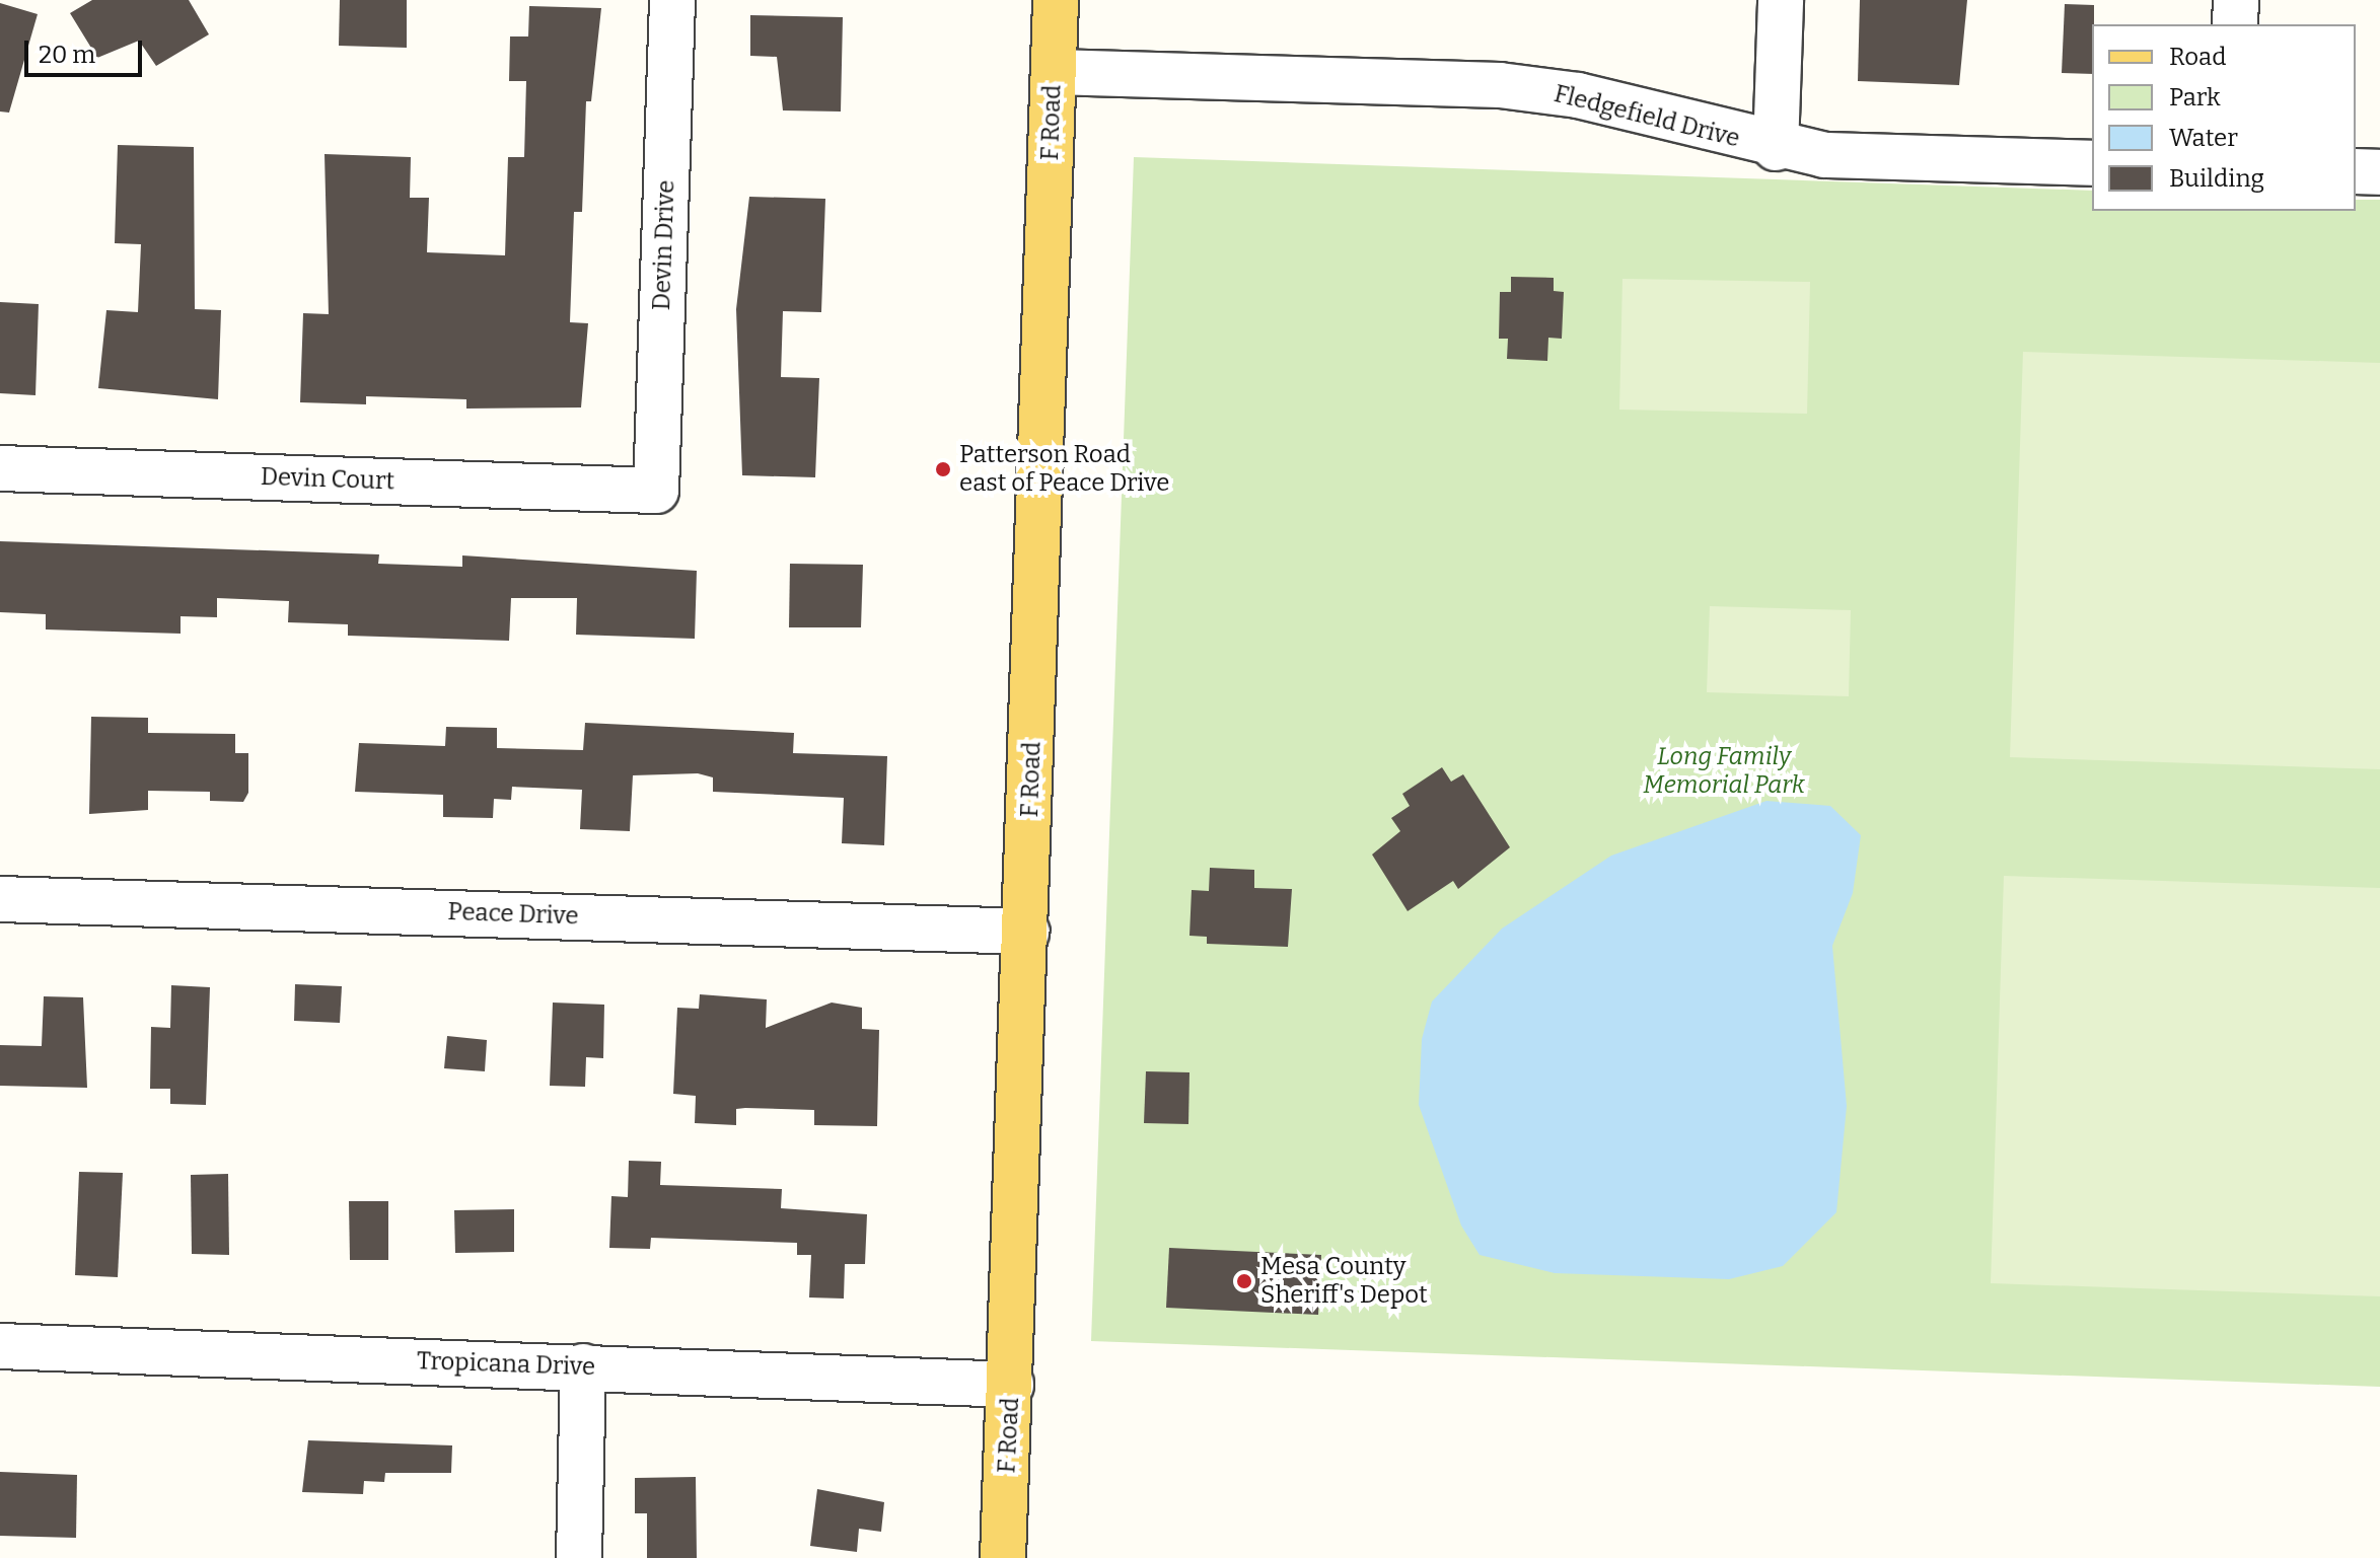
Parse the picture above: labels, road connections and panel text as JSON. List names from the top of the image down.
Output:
{
  "streets": {
    "main road": ["F Road"],
    "street": [
      "Fledgefield Drive",
      "Devin Drive",
      "Devin Court",
      "Peace Drive",
      "Tropicana Drive"
    ]
  },
  "crossings": [
    ["Fledgefield Drive", "F Road"],
    ["F Road", "Peace Drive"],
    ["F Road", "Tropicana Drive"],
    ["Devin Drive", "Devin Court"]
  ],
  "parks": ["Long Family Memorial Park"],
  "places": ["Patterson Road east of Peace Drive", "Mesa County Sheriff's Depot"],
  "legend": [
    "Road",
    "Park",
    "Water",
    "Building"
  ],
  "scale_bar": "20 m"
}
